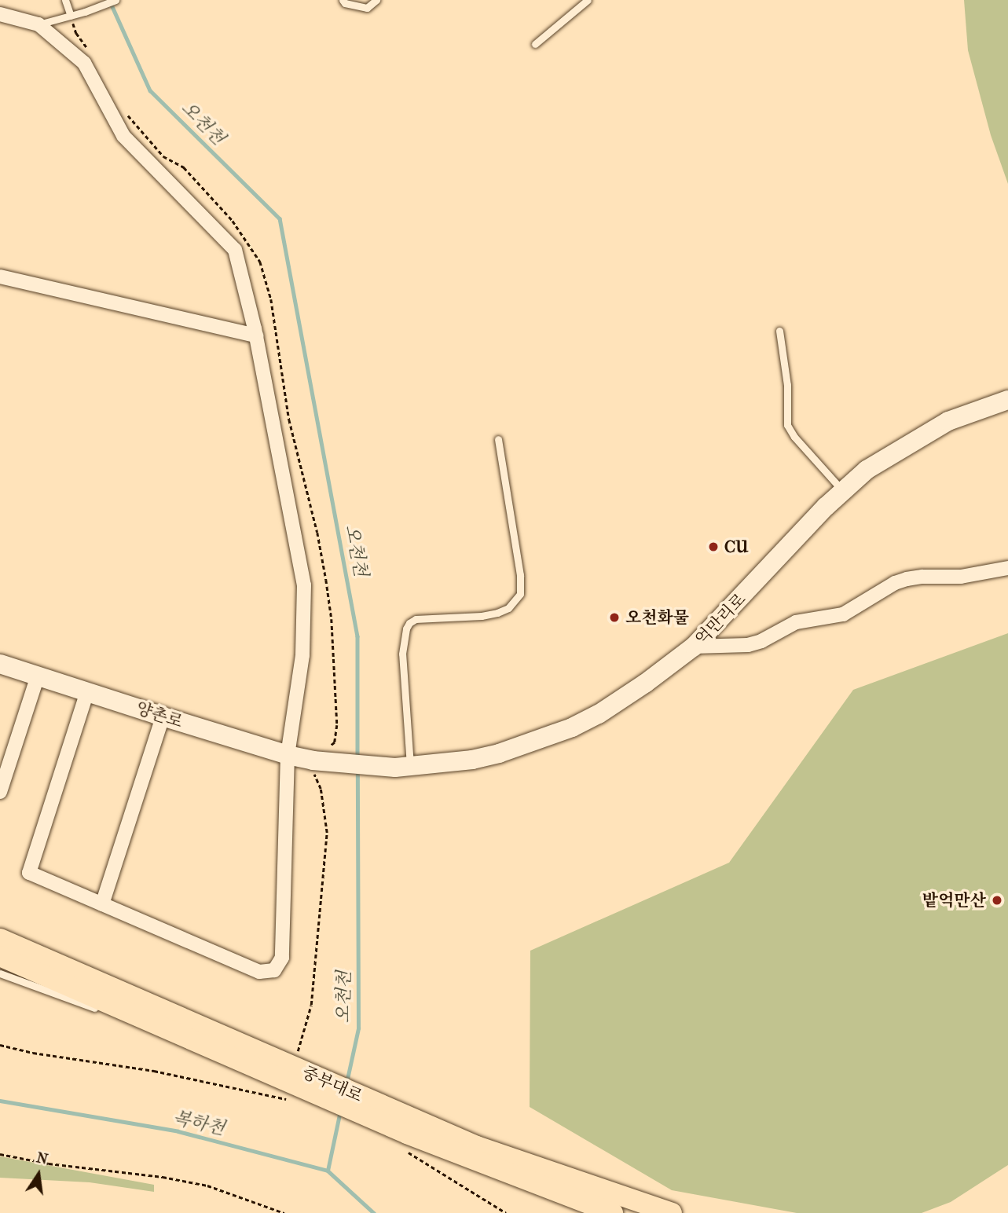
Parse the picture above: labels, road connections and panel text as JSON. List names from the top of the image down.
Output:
{
  "streets": {
    "main road": ["중부대로"],
    "street": ["억만리로", "양촌로"]
  },
  "crossings": [
    ["억만리로", "양촌로"]
  ],
  "water": ["오천천", "복하천"],
  "places": ["CU", "오천화물", "밭억만산"],
  "north": "top"
}
